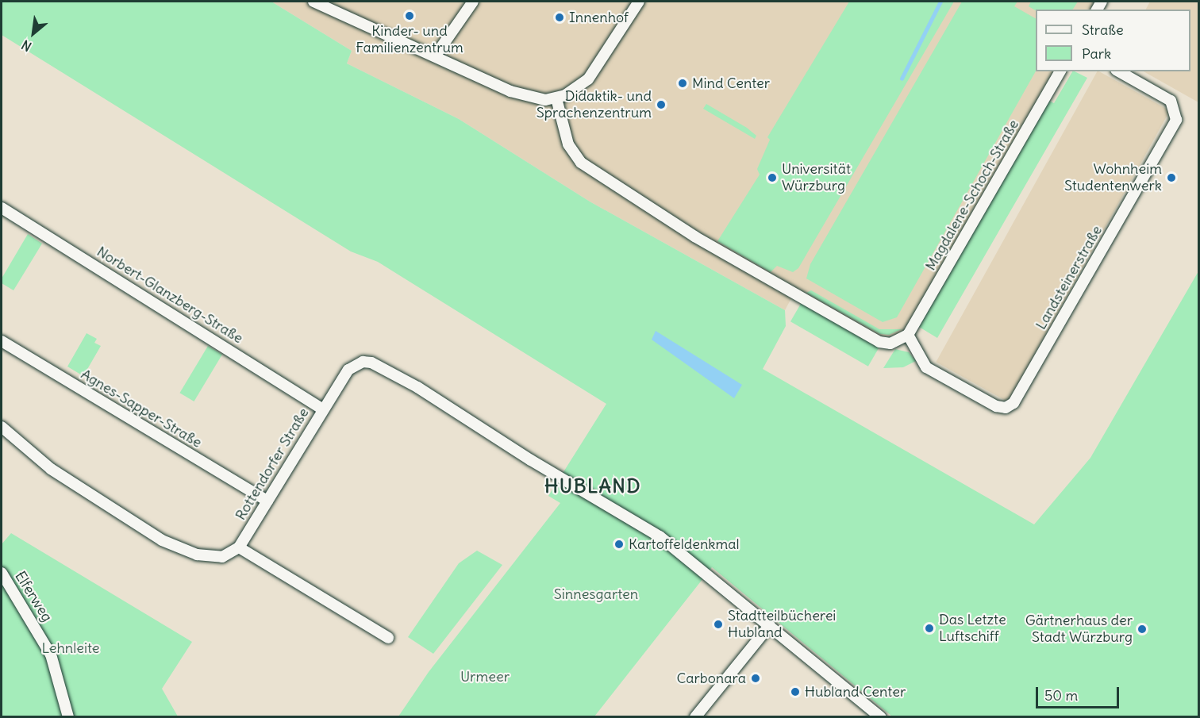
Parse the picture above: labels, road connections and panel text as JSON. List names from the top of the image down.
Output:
{
  "streets": {
    "street": [
      "Magdalene-Schoch-Straße",
      "Landsteinerstraße",
      "Norbert-Glanzberg-Straße",
      "Agnes-Sapper-Straße",
      "Rottendorfer Straße",
      "Elferweg"
    ]
  },
  "crossings": [
    ["Magdalene-Schoch-Straße", "Landsteinerstraße"],
    ["Norbert-Glanzberg-Straße", "Rottendorfer Straße"],
    ["Agnes-Sapper-Straße", "Rottendorfer Straße"]
  ],
  "districts": ["HUBLAND"],
  "parks": ["Sinnesgarten", "Lehnleite", "Urmeer"],
  "places": [
    "Kinder- und Familienzentrum",
    "Innenhof",
    "Mind Center",
    "Didaktik- und Sprachenzentrum",
    "Universität Würzburg",
    "Wohnheim Studentenwerk",
    "Kartoffeldenkmal",
    "Stadtteilbücherei Hubland",
    "Das Letzte Luftschiff",
    "Gärtnerhaus der Stadt Würzburg",
    "Carbonara",
    "Hubland Center"
  ],
  "legend": ["Straße", "Park"],
  "scale_bar": "50 m",
  "north": "bottom left"
}
